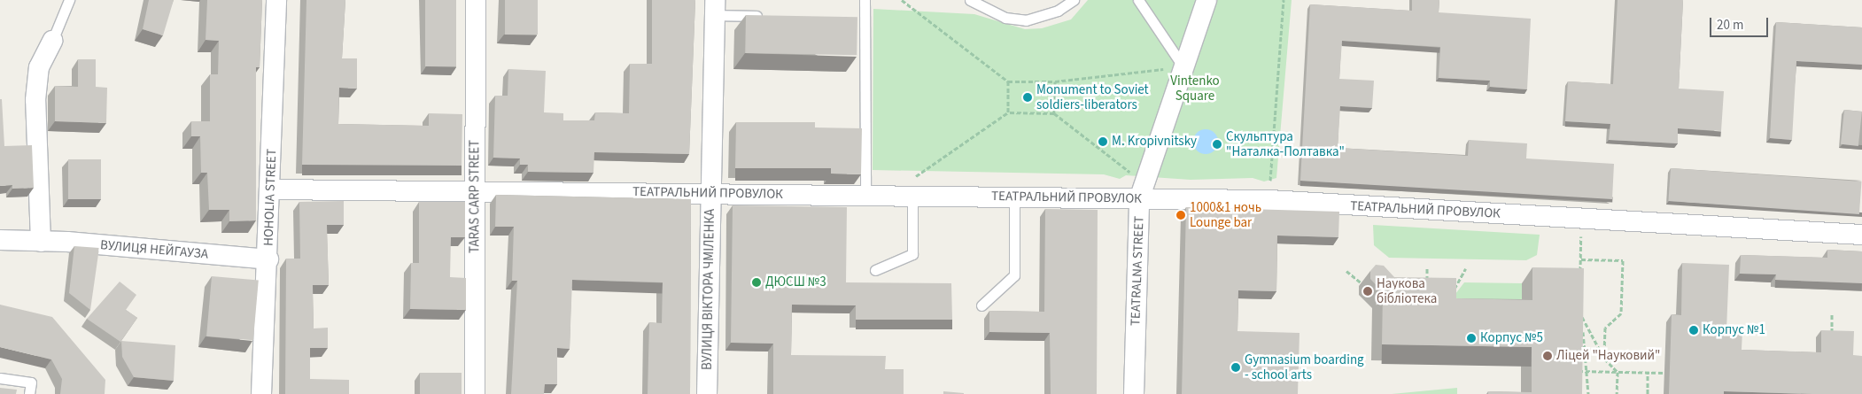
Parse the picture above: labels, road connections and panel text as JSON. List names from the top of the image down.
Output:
{
  "streets": {
    "street": [
      "ТЕАТРАЛЬНИЙ ПРОВУЛОК",
      "TARAS CARP STREET",
      "HOHOLIA STREET",
      "ВУЛИЦЯ НЕЙГАУЗА",
      "TEATRALNA STREET",
      "ВУЛИЦЯ ВІКТОРА ЧМІЛЕНКА"
    ]
  },
  "crossings": [
    ["ТЕАТРАЛЬНИЙ ПРОВУЛОК", "TARAS CARP STREET"],
    ["ТЕАТРАЛЬНИЙ ПРОВУЛОК", "HOHOLIA STREET"],
    ["ТЕАТРАЛЬНИЙ ПРОВУЛОК", "TEATRALNA STREET"],
    ["ТЕАТРАЛЬНИЙ ПРОВУЛОК", "ВУЛИЦЯ ВІКТОРА ЧМІЛЕНКА"],
    ["HOHOLIA STREET", "ВУЛИЦЯ НЕЙГАУЗА"]
  ],
  "parks": ["Vintenko Square"],
  "places": [
    "Monument to Soviet soldiers-liberators",
    "M. Kropivnitsky",
    "Скульптура \"Наталка-Полтавка\"",
    "1000&1 ночь Lounge bar",
    "ДЮСШ №3",
    "Наукова бібліотека",
    "Корпус №1",
    "Корпус №5",
    "Ліцей \"Науковий\"",
    "Gymnasium boarding - school arts"
  ],
  "scale_bar": "20 m"
}
